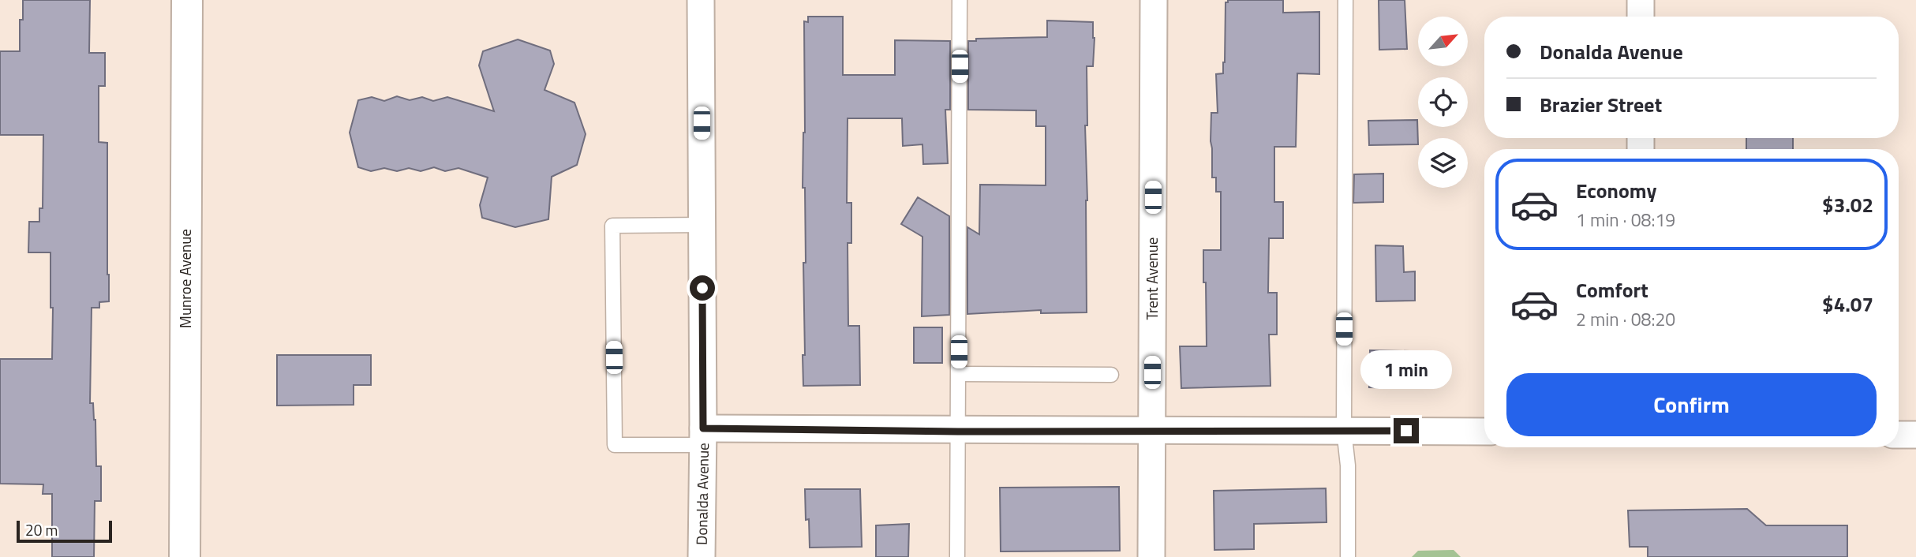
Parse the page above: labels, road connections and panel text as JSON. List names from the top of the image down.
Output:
{
  "streets": {
    "street": ["Munroe Avenue", "Trent Avenue", "Donalda Avenue"]
  },
  "scale_bar": "20 m",
  "north": "top right",
  "page": {
    "banner": ["Donalda Avenue", "Brazier Street"],
    "list": [
      {
        "name": "Economy",
        "note": "1 min · 08:19",
        "value": "$3.02"
      },
      {
        "name": "Comfort",
        "note": "2 min · 08:20",
        "value": "$4.07"
      }
    ],
    "bubble": "1 min",
    "buttons": "Confirm",
    "scale": "20 m"
  }
}
